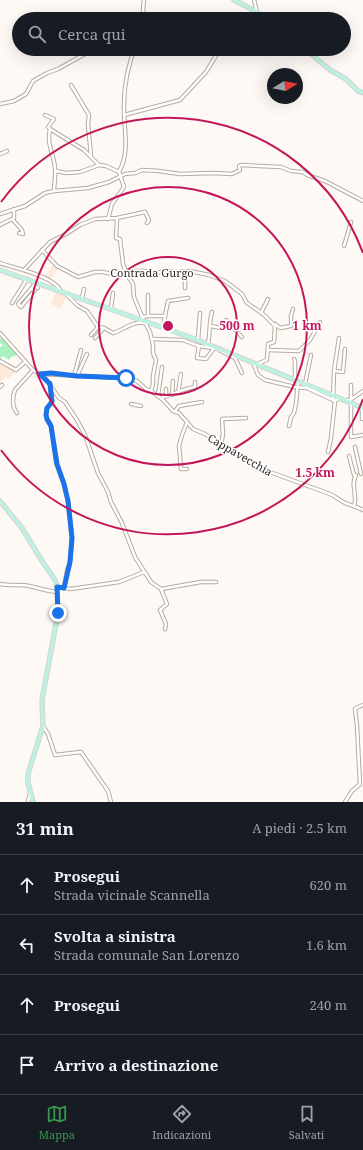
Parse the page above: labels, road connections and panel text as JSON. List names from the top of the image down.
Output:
{
  "streets": {
    "street": ["Contrada Gurgo", "Cappavecchia"]
  },
  "north": "right",
  "page": {
    "search": "Cerca qui",
    "heading": ["31 min", "A piedi · 2.5 km"],
    "list": [
      ["Prosegui", "Strada vicinale Scannella", "620 m"],
      ["Svolta a sinistra", "Strada comunale San Lorenzo", "1.6 km"],
      ["Prosegui", "240 m"],
      "Arrivo a destinazione"
    ],
    "nav": ["Mappa", "Indicazioni", "Salvati"]
  },
  "rings": ["500 m", "1 km", "1.5 km"]
}
